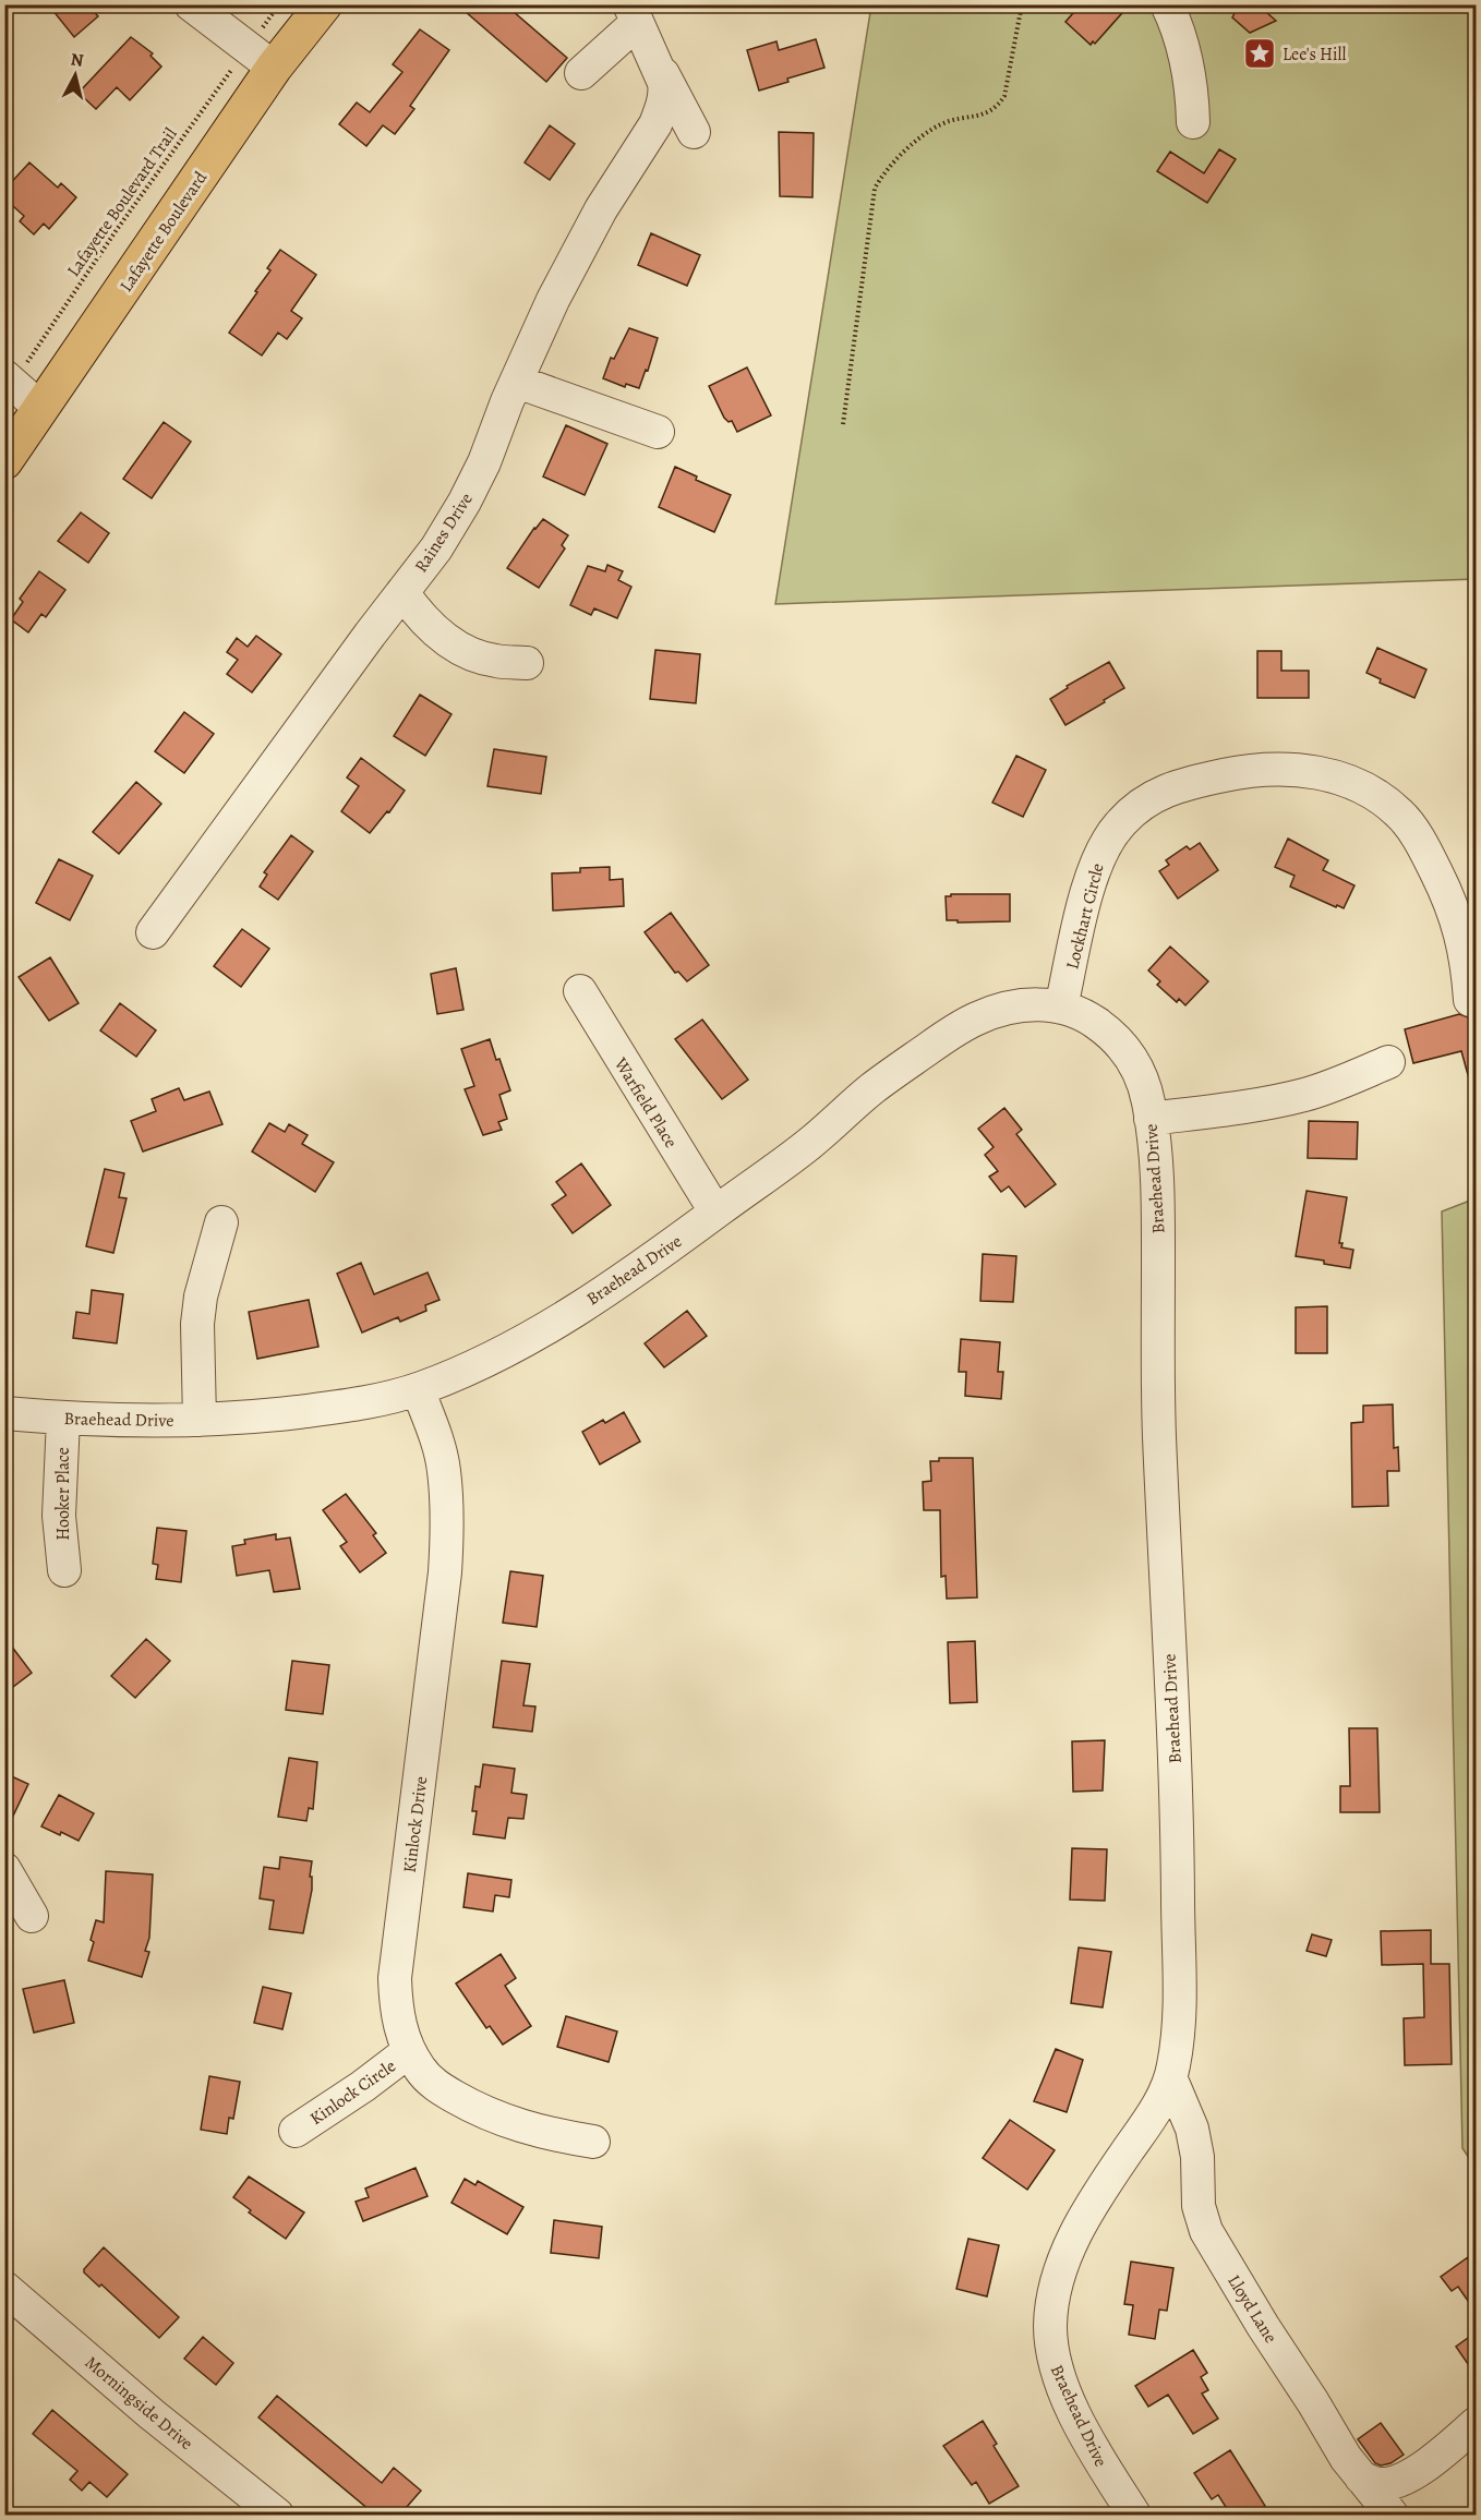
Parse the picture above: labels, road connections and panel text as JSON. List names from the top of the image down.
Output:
{
  "streets": {
    "main road": ["Lafayette Boulevard"],
    "street": [
      "Raines Drive",
      "Lockhart Circle",
      "Warfield Place",
      "Braehead Drive",
      "Hooker Place",
      "Kinlock Drive",
      "Kinlock Circle",
      "Lloyd Lane",
      "Morningside Drive"
    ],
    "path": ["Lafayette Boulevard Trail"]
  },
  "crossings": [
    ["Lockhart Circle", "Braehead Drive"],
    ["Warfield Place", "Braehead Drive"],
    ["Braehead Drive", "Hooker Place"],
    ["Braehead Drive", "Kinlock Drive"],
    ["Braehead Drive", "Lloyd Lane"],
    ["Kinlock Drive", "Kinlock Circle"]
  ],
  "places": {
    "place": ["Lee's Hill"]
  },
  "north": "top"
}
